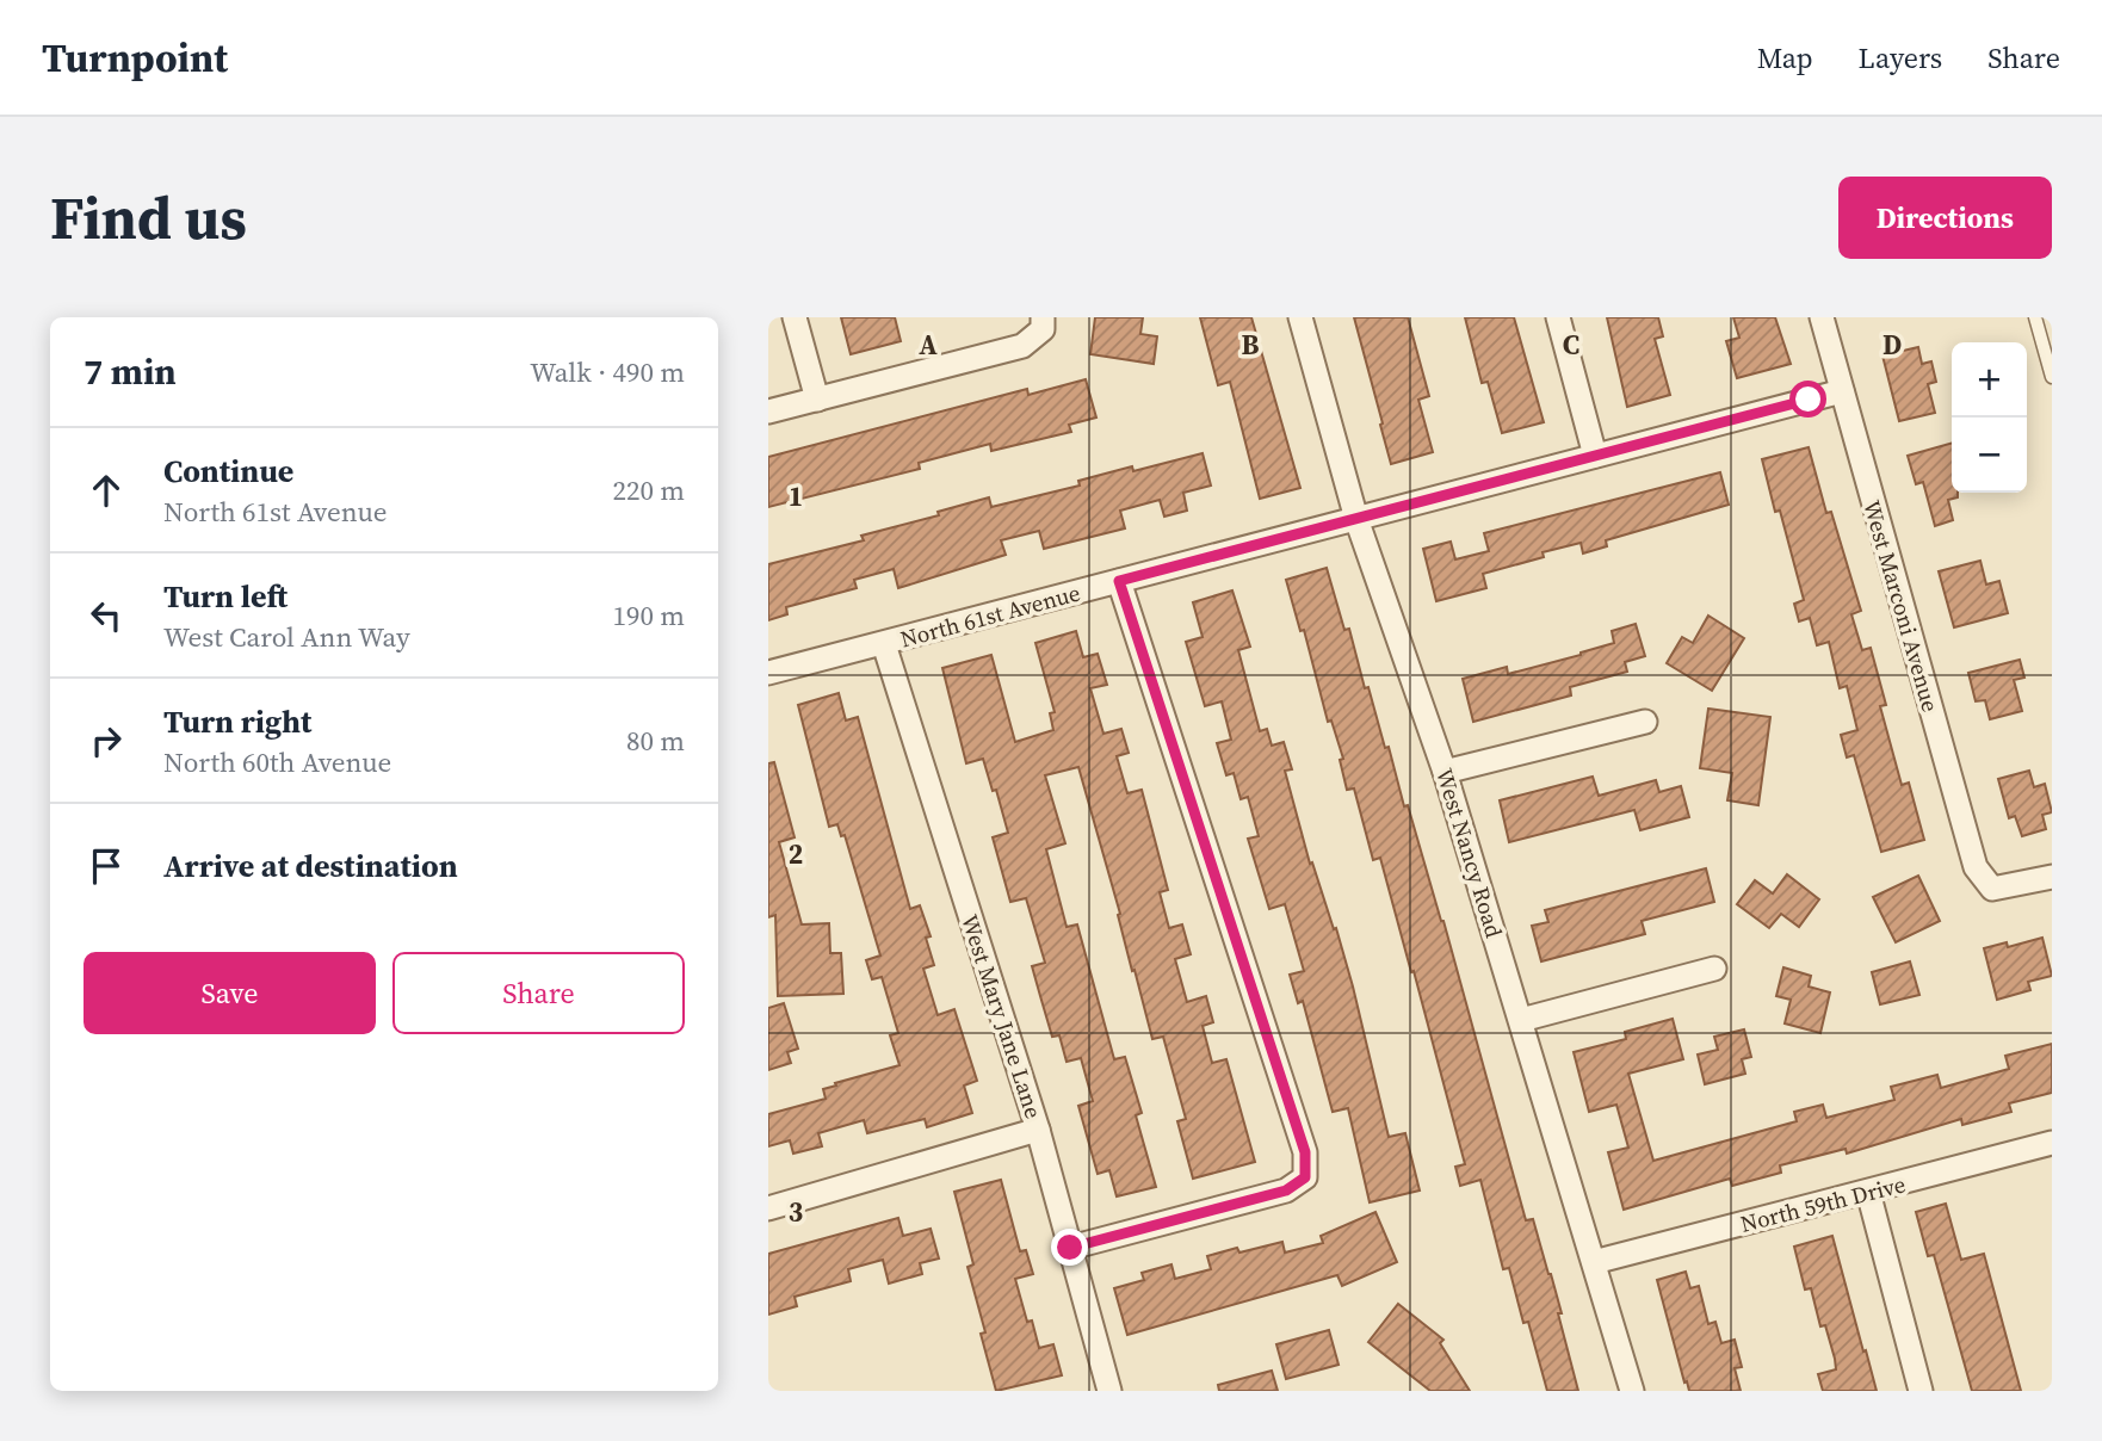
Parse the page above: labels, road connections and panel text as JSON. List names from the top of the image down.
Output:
{
  "streets": {
    "street": [
      "West Marconi Avenue",
      "North 61st Avenue",
      "West Nancy Road",
      "West Mary Jane Lane",
      "North 59th Drive"
    ]
  },
  "crossings": [
    ["West Marconi Avenue", "North 61st Avenue"],
    ["North 61st Avenue", "West Nancy Road"],
    ["North 61st Avenue", "West Mary Jane Lane"],
    ["West Nancy Road", "North 59th Drive"]
  ],
  "page": {
    "header": "Turnpoint",
    "nav": ["Map", "Layers", "Share"],
    "buttons": [
      "Directions",
      ["Save", "Share"]
    ],
    "title": "Find us",
    "heading": ["7 min", "Walk · 490 m"],
    "map_buttons": ["+", "−"],
    "list": [
      ["Continue", "North 61st Avenue", "220 m"],
      ["Turn left", "West Carol Ann Way", "190 m"],
      ["Turn right", "North 60th Avenue", "80 m"],
      "Arrive at destination"
    ]
  },
  "grid": {
    "columns": [
      "A",
      "B",
      "C",
      "D"
    ],
    "rows": ["1", "2", "3"]
  }
}
